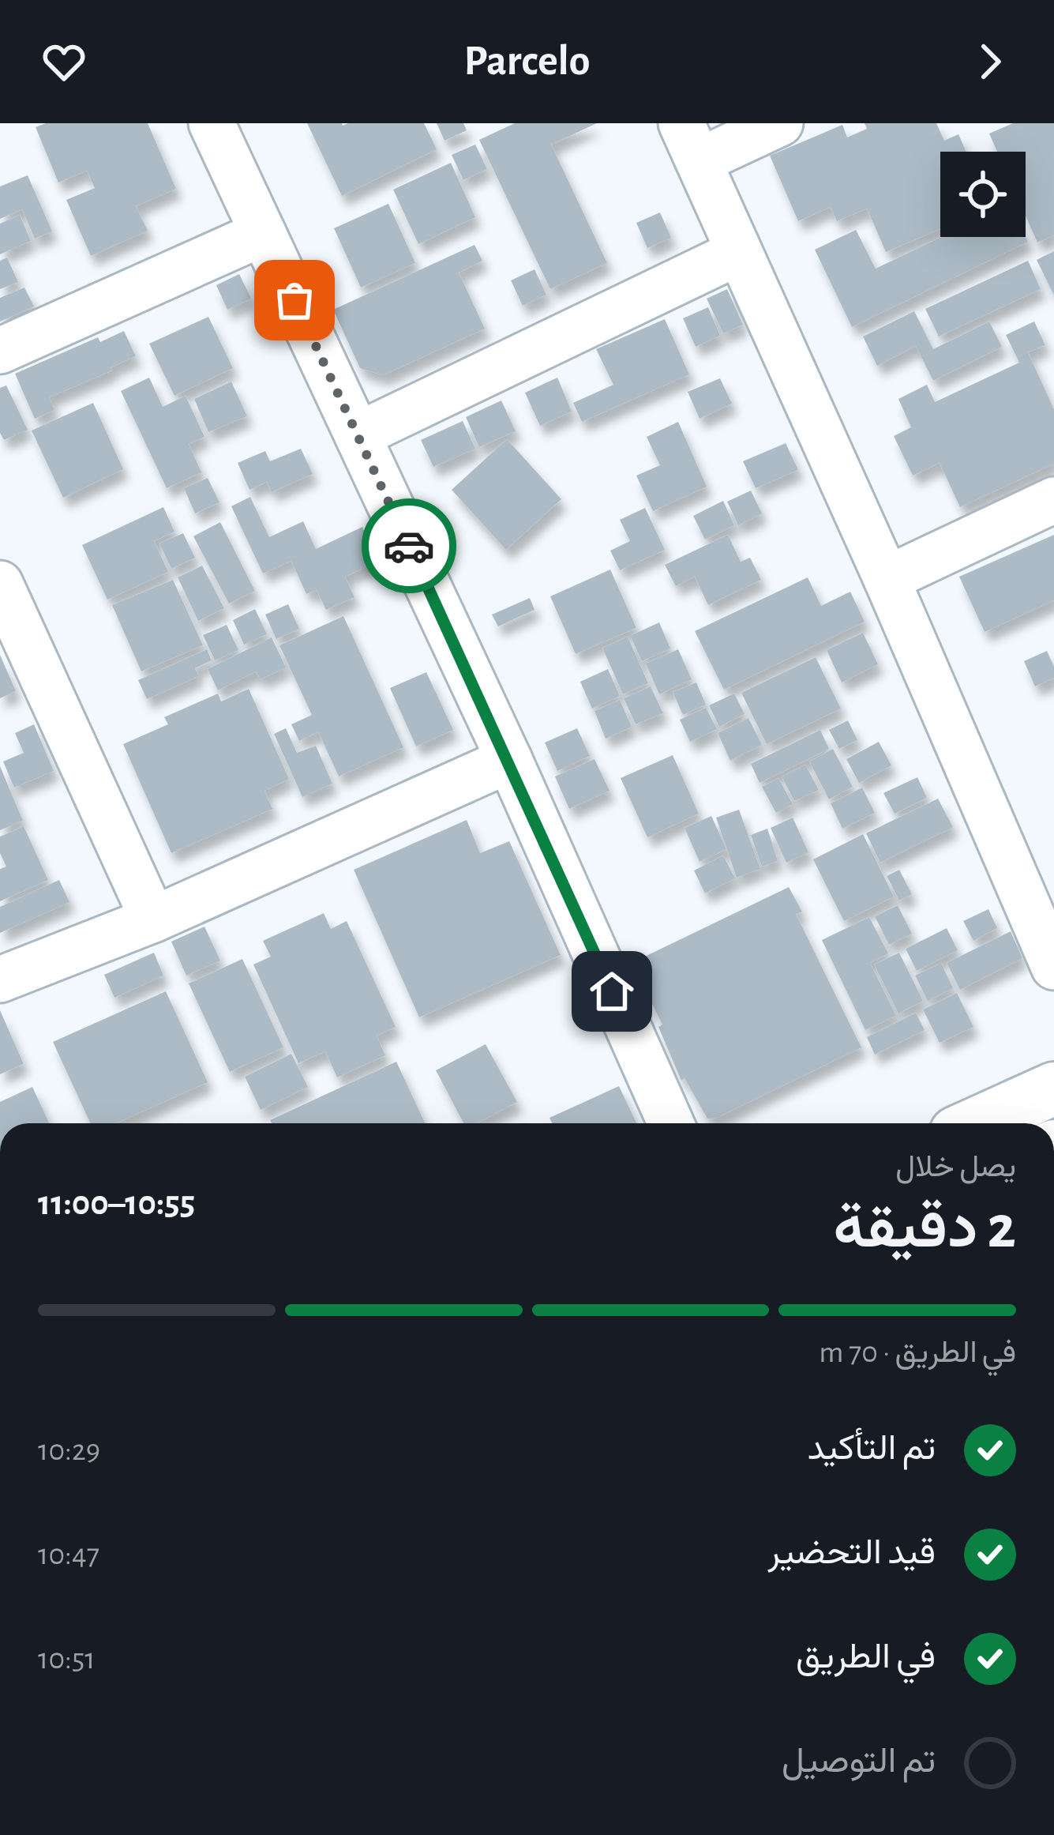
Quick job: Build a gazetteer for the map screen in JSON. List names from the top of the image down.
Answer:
{
  "page": {
    "header": "Parcelo",
    "heading": ["2 دقيقة", "يصل خلال", "10:55–11:00"],
    "bar": "في الطريق · 70 m",
    "list": [
      ["تم التأكيد", "10:29"],
      ["قيد التحضير", "10:47"],
      ["في الطريق", "10:51"],
      "تم التوصيل"
    ]
  }
}
